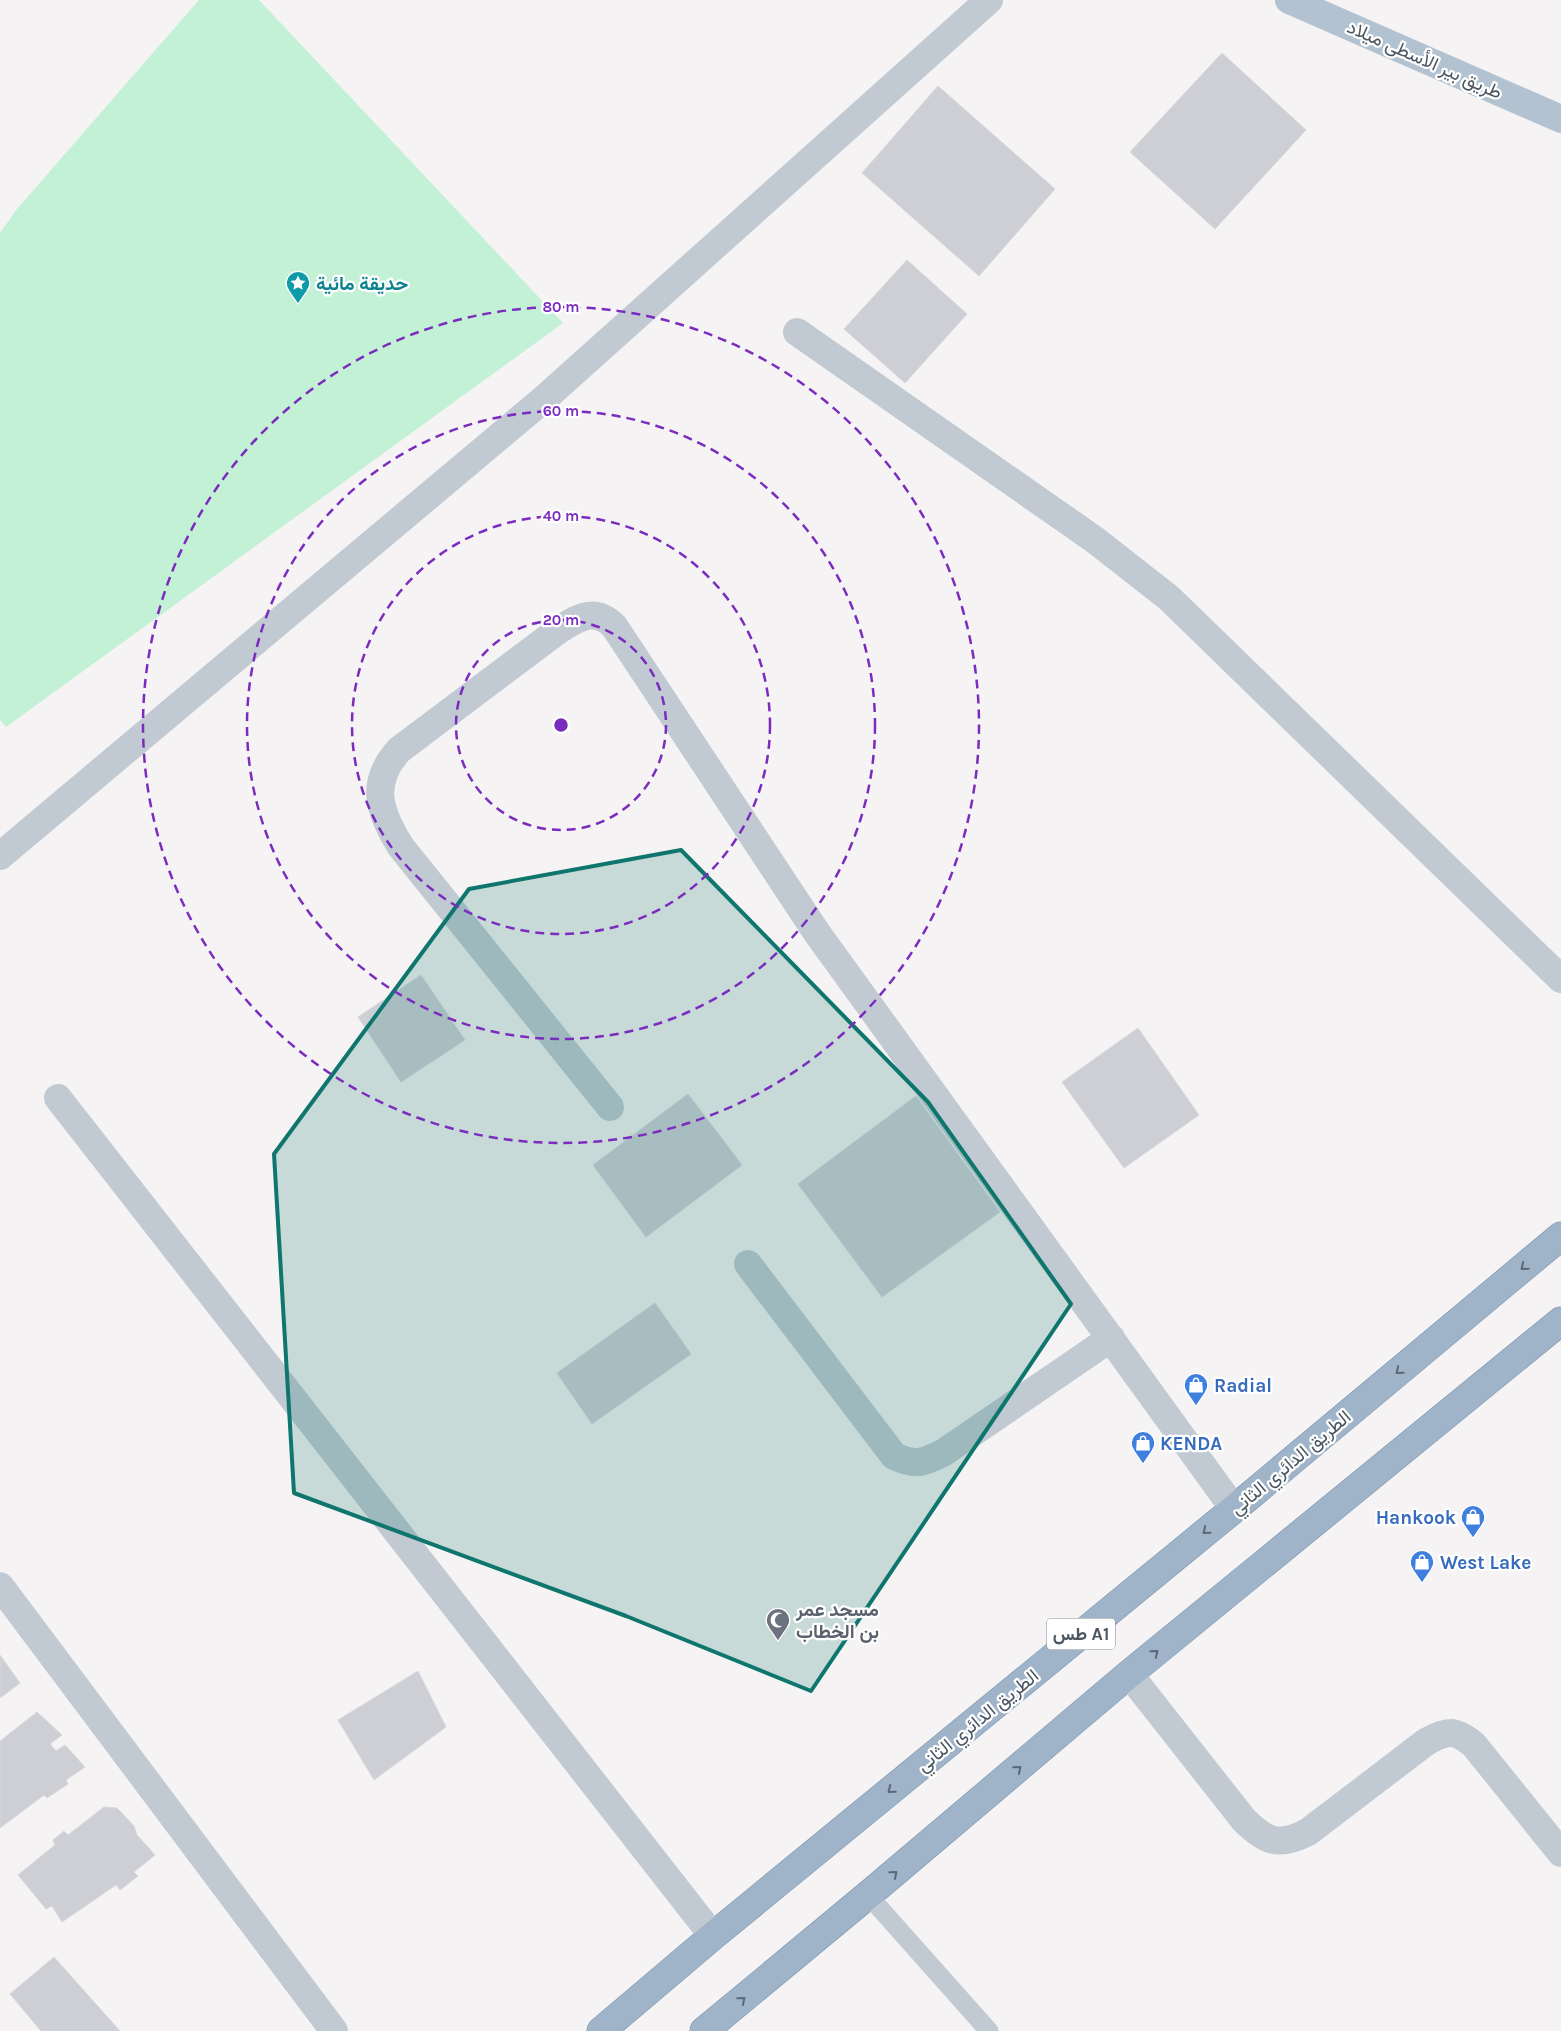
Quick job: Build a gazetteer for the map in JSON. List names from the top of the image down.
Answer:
{
  "streets": {
    "highway": ["الطريق الدائري الثاني", "طس A1"],
    "main road": ["طريق بير الأسطى ميلاد"]
  },
  "places": {
    "place": ["حديقة مائية"],
    "shop": [
      "Radial",
      "KENDA",
      "Hankook",
      "West Lake"
    ],
    "mosque": ["مسجد عمر بن الخطاب"]
  },
  "rings": [
    "80 m",
    "60 m",
    "40 m",
    "20 m"
  ]
}
